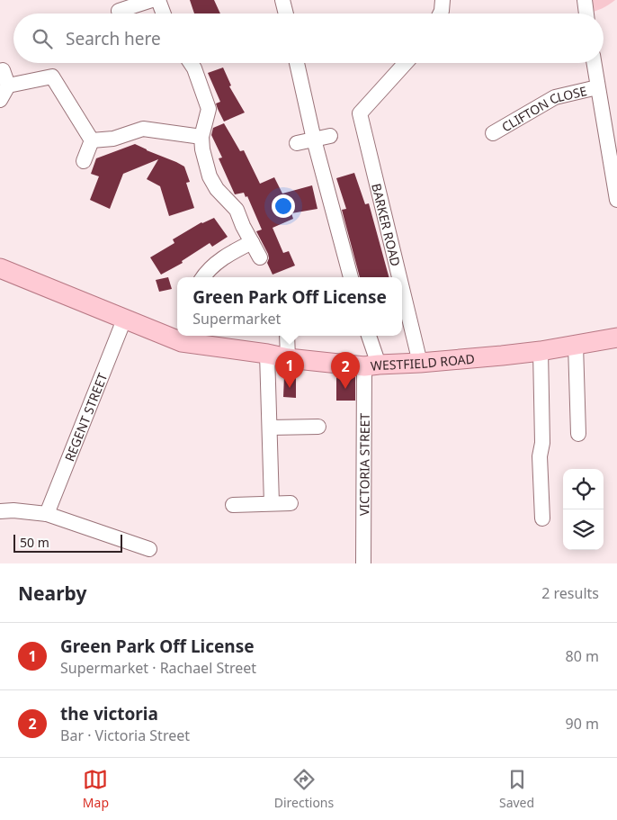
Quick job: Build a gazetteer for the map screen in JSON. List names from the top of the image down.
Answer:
{
  "streets": {
    "main road": ["WESTFIELD ROAD"],
    "street": [
      "CLIFTON CLOSE",
      "BARKER ROAD",
      "REGENT STREET",
      "VICTORIA STREET"
    ]
  },
  "crossings": [
    ["BARKER ROAD", "WESTFIELD ROAD"],
    ["WESTFIELD ROAD", "REGENT STREET"],
    ["WESTFIELD ROAD", "VICTORIA STREET"]
  ],
  "scale_bar": "50 m",
  "page": {
    "search": "Search here",
    "popup": ["Green Park Off License", "Supermarket"],
    "pins": ["1", "2"],
    "scale": "50 m",
    "heading": ["Nearby", "2 results"],
    "list": [
      {
        "mark": "1",
        "name": "Green Park Off License",
        "note": "Supermarket · Rachael Street",
        "value": "80 m"
      },
      {
        "mark": "2",
        "name": "the victoria",
        "note": "Bar · Victoria Street",
        "value": "90 m"
      }
    ],
    "nav": ["Map", "Directions", "Saved"]
  }
}
